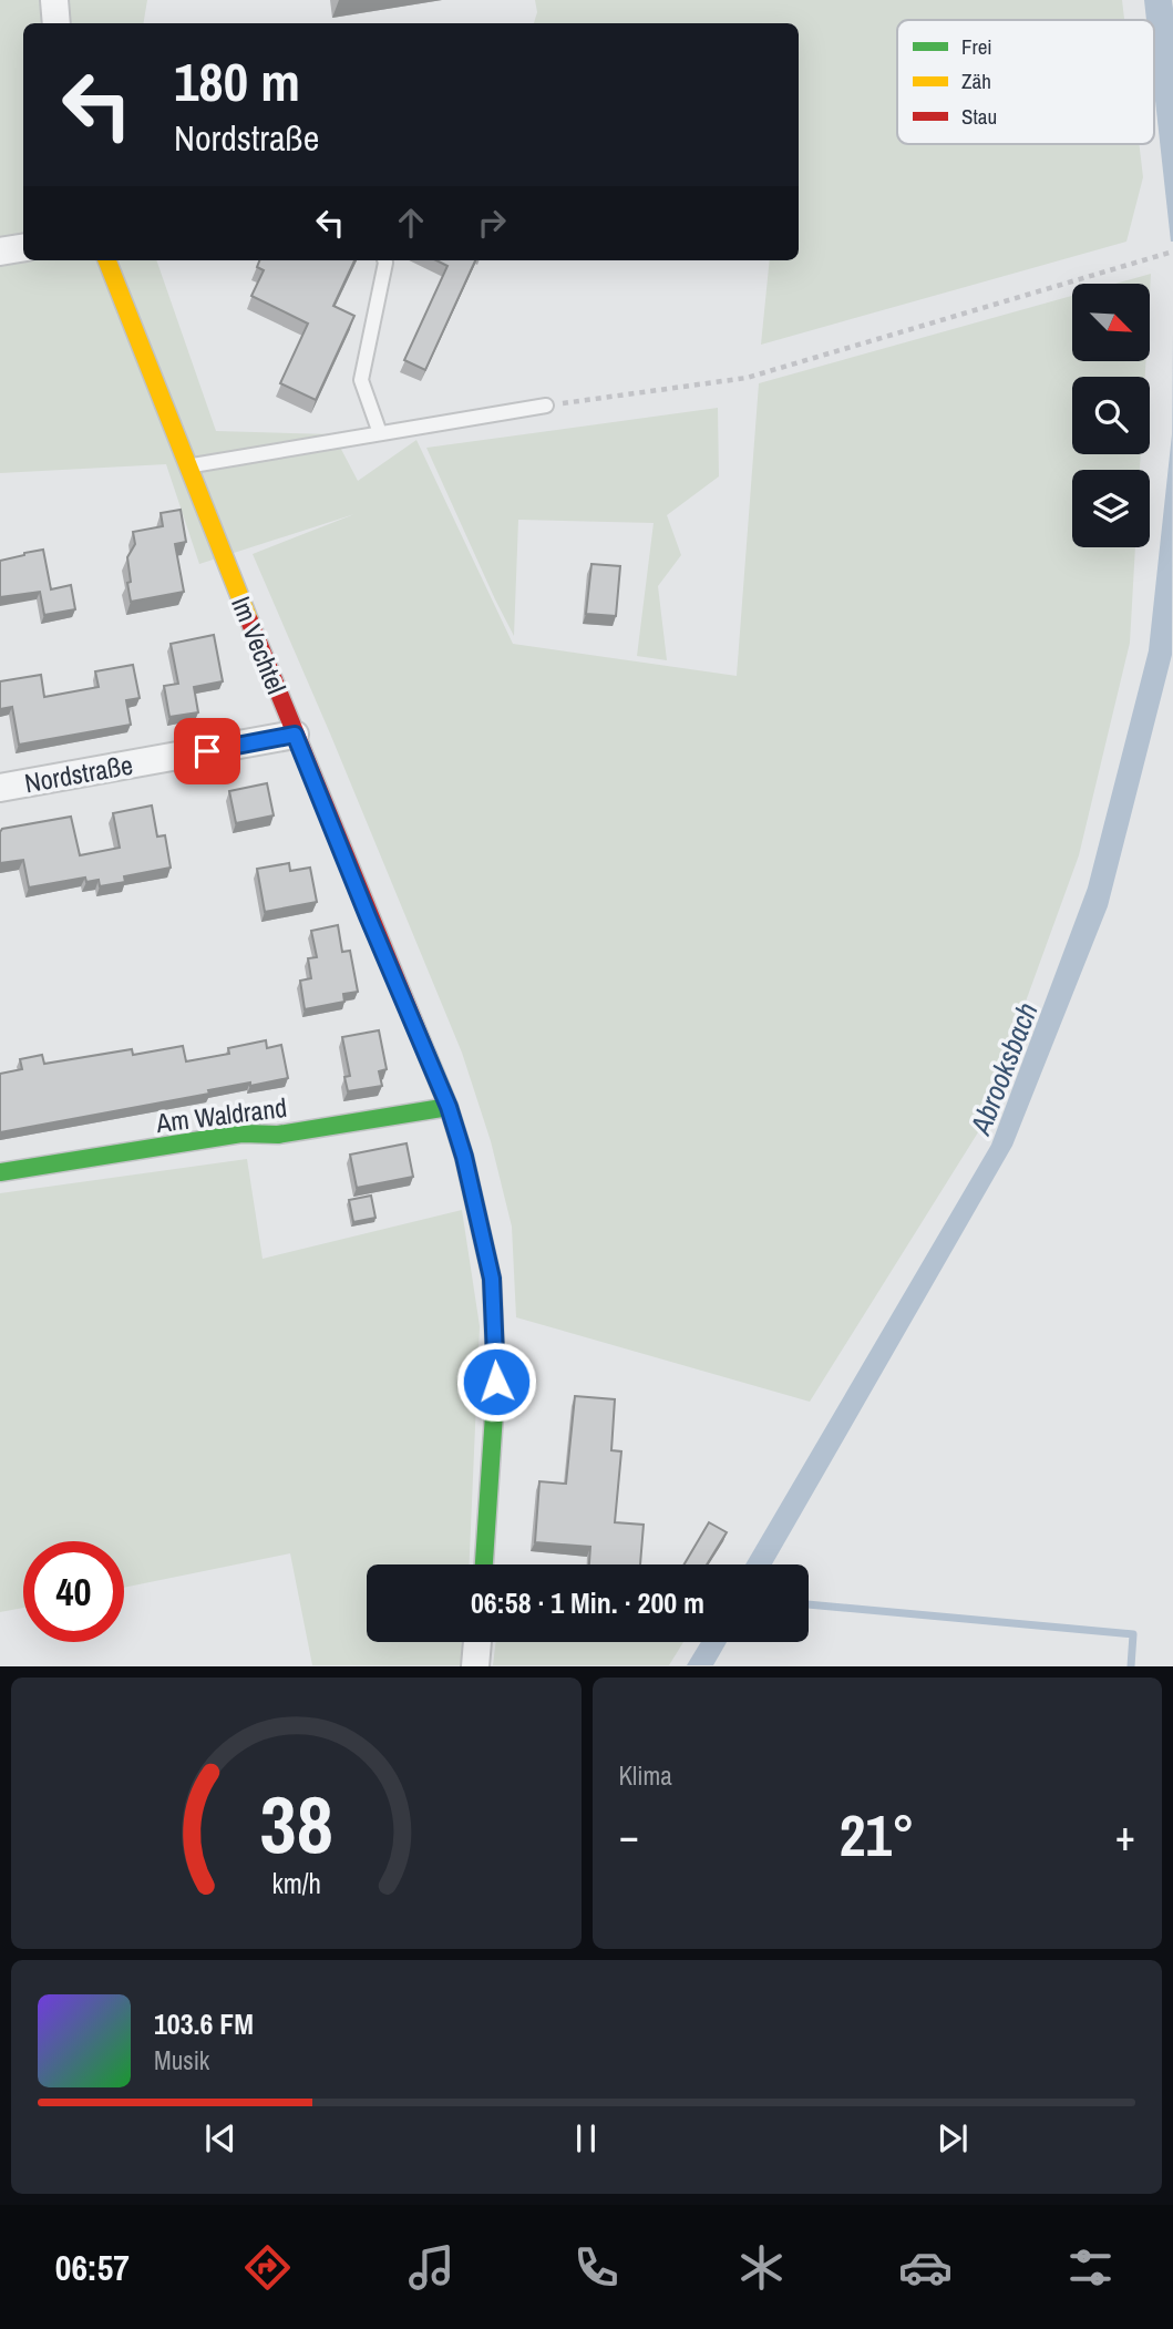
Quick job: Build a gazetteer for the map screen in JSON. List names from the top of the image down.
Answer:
{
  "streets": {
    "street": ["Im Vechtel", "Nordstraße", "Am Waldrand"]
  },
  "crossings": [
    ["Im Vechtel", "Nordstraße"],
    ["Im Vechtel", "Am Waldrand"]
  ],
  "water": ["Abrooksbach"],
  "legend": ["Frei", "Zäh", "Stau"],
  "north": "bottom right",
  "page": {
    "turn": ["180 m", "Nordstraße"],
    "limit": "40",
    "trip": "06:58 · 1 Min. · 200 m",
    "tile": "Klima",
    "heat": ["−", "21°", "+"],
    "song": ["103.6 FM", "Musik"],
    "tabs": "06:57",
    "gauge": ["38", "km/h"]
  }
}
